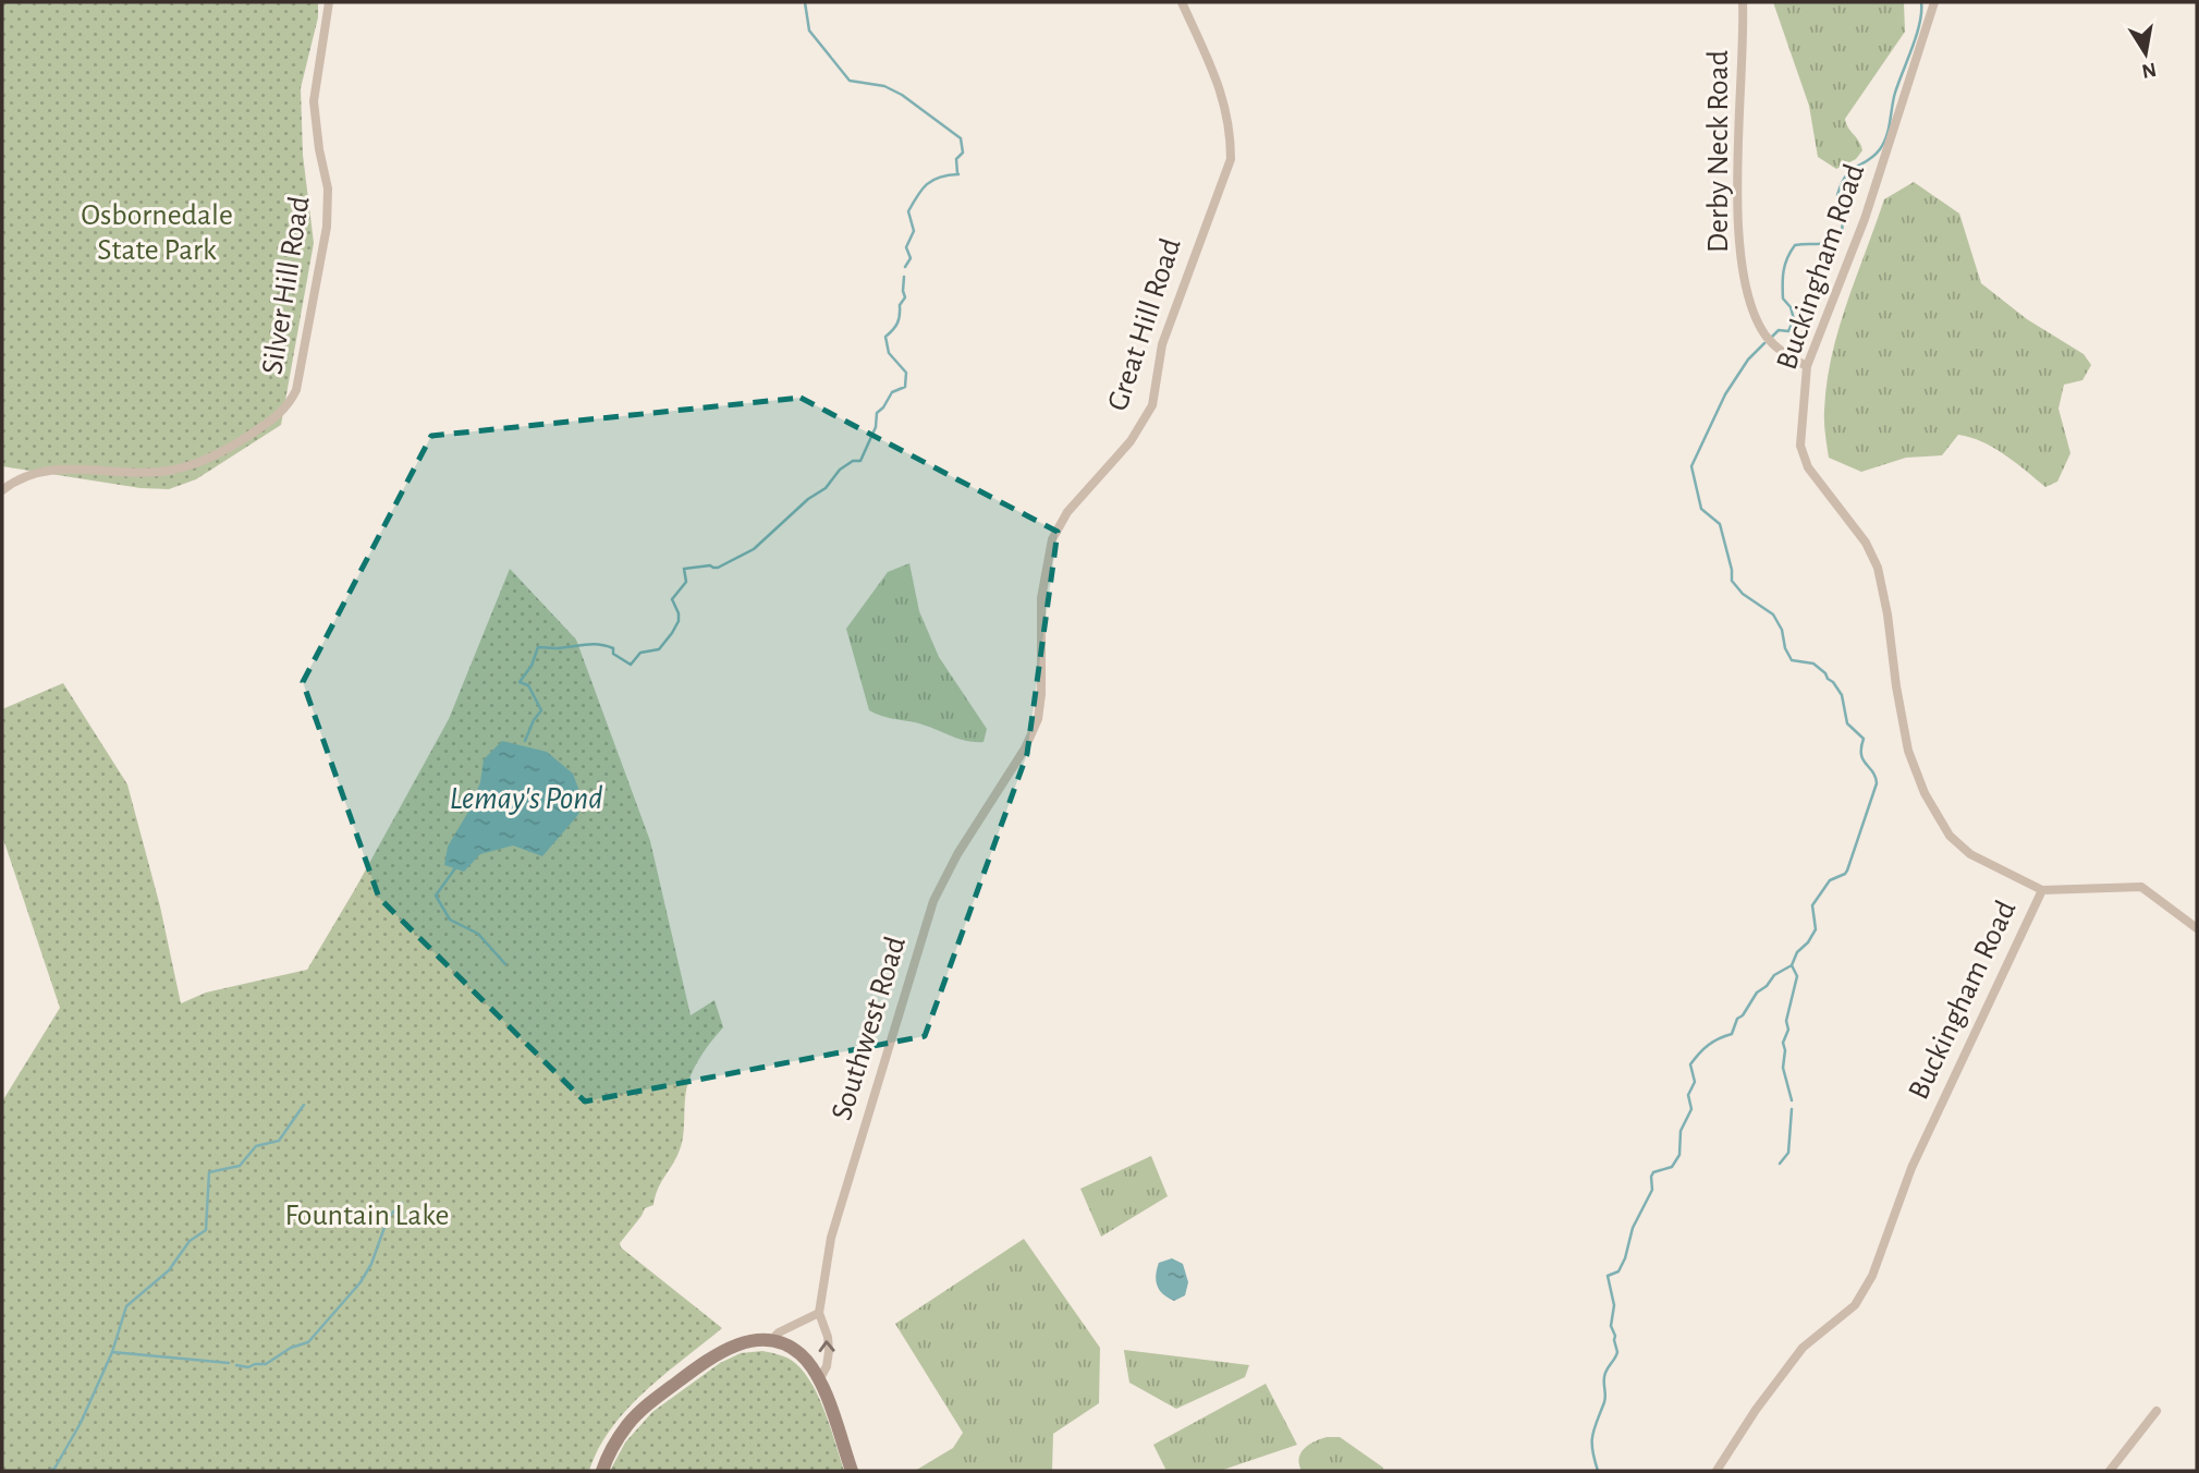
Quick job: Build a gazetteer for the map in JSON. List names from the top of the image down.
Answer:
{
  "streets": {
    "street": [
      "Derby Neck Road",
      "Buckingham Road",
      "Silver Hill Road",
      "Great Hill Road",
      "Southwest Road"
    ]
  },
  "crossings": [
    ["Derby Neck Road", "Buckingham Road"],
    ["Great Hill Road", "Southwest Road"]
  ],
  "water": ["Lemay's Pond"],
  "parks": ["Osbornedale State Park", "Fountain Lake"],
  "north": "bottom"
}
